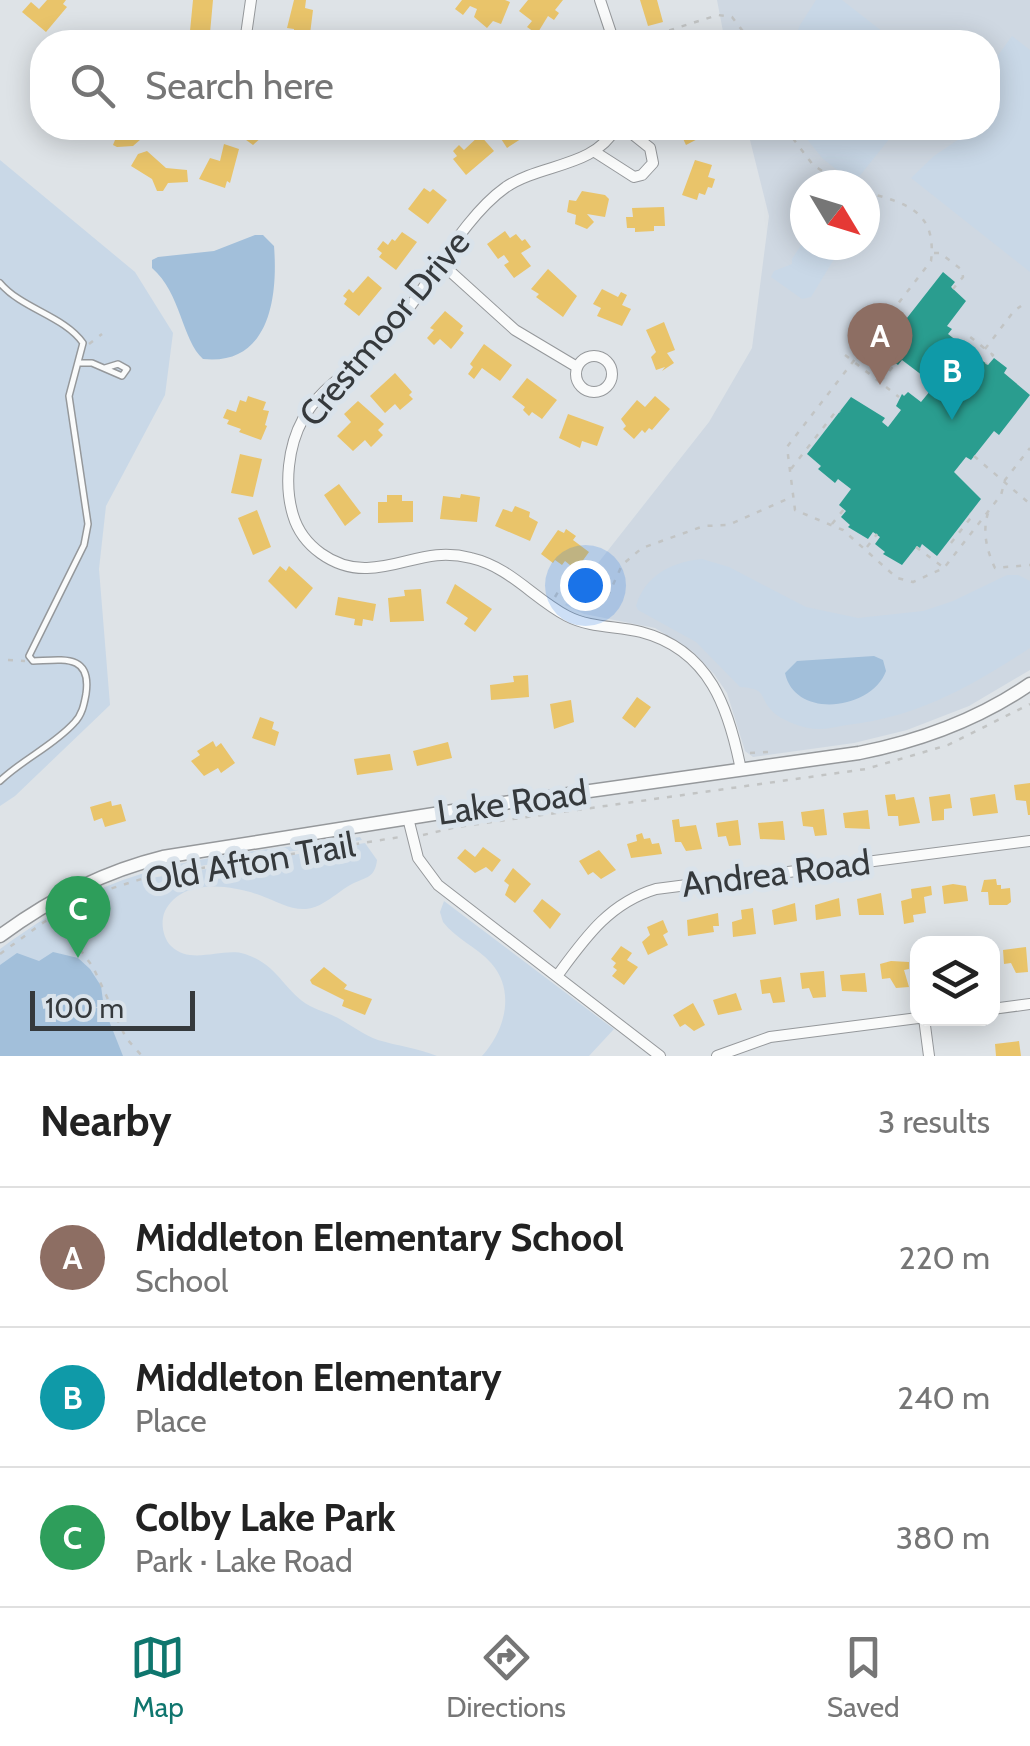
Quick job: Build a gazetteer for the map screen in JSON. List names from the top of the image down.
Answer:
{
  "streets": {
    "street": ["Crestmoor Drive", "Lake Road", "Andrea Road"],
    "path": ["Old Afton Trail"]
  },
  "crossings": [
    ["Crestmoor Drive", "Lake Road"]
  ],
  "scale_bar": "100 m",
  "north": "bottom right",
  "page": {
    "search": "Search here",
    "pins": ["A", "B", "C"],
    "scale": "100 m",
    "heading": ["Nearby", "3 results"],
    "list": [
      {
        "mark": "A",
        "name": "Middleton Elementary School",
        "note": "School",
        "value": "220 m"
      },
      {
        "mark": "B",
        "name": "Middleton Elementary",
        "note": "Place",
        "value": "240 m"
      },
      {
        "mark": "C",
        "name": "Colby Lake Park",
        "note": "Park · Lake Road",
        "value": "380 m"
      }
    ],
    "nav": ["Map", "Directions", "Saved"]
  }
}
